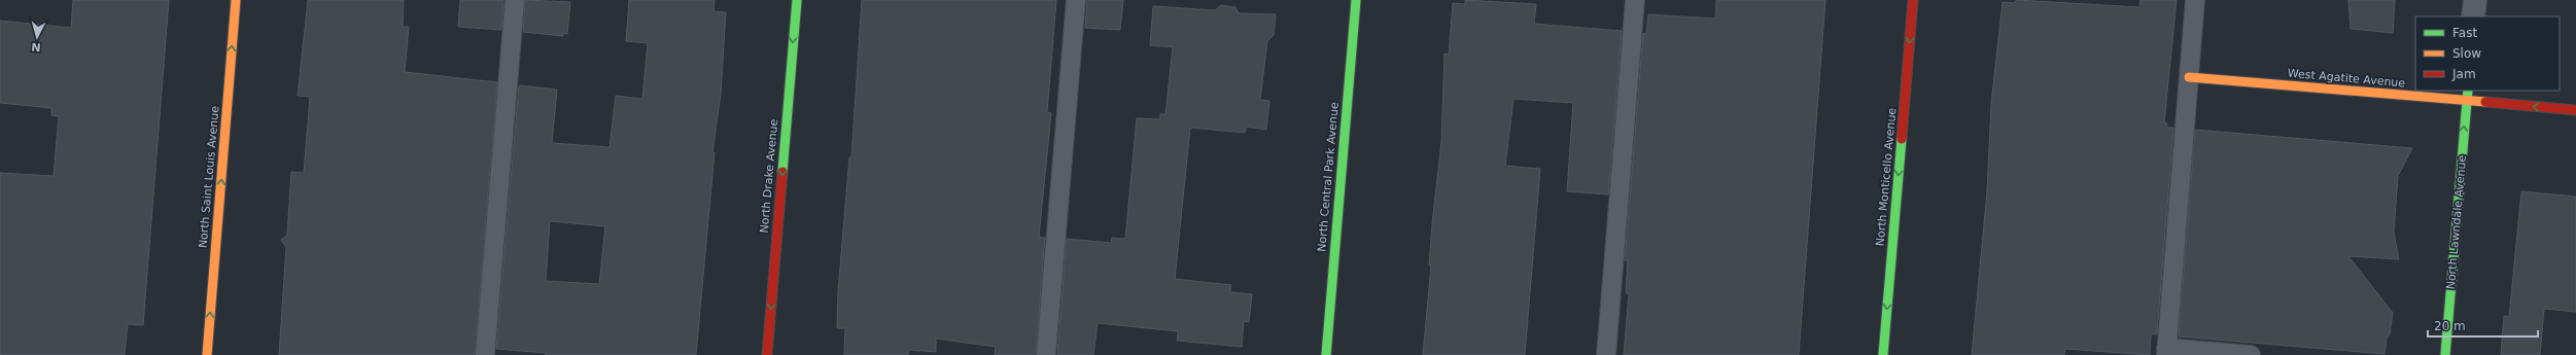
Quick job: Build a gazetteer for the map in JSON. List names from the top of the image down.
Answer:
{
  "streets": {
    "street": [
      "West Agatite Avenue",
      "North Drake Avenue",
      "North Saint Louis Avenue",
      "North Central Park Avenue",
      "North Monticello Avenue",
      "North Lawndale Avenue"
    ]
  },
  "crossings": [
    ["West Agatite Avenue", "North Lawndale Avenue"]
  ],
  "one_way": [
    "North Drake Avenue",
    "North Saint Louis Avenue",
    "North Monticello Avenue",
    "North Lawndale Avenue"
  ],
  "legend": ["Fast", "Slow", "Jam"],
  "scale_bar": "20 m",
  "north": "bottom"
}
